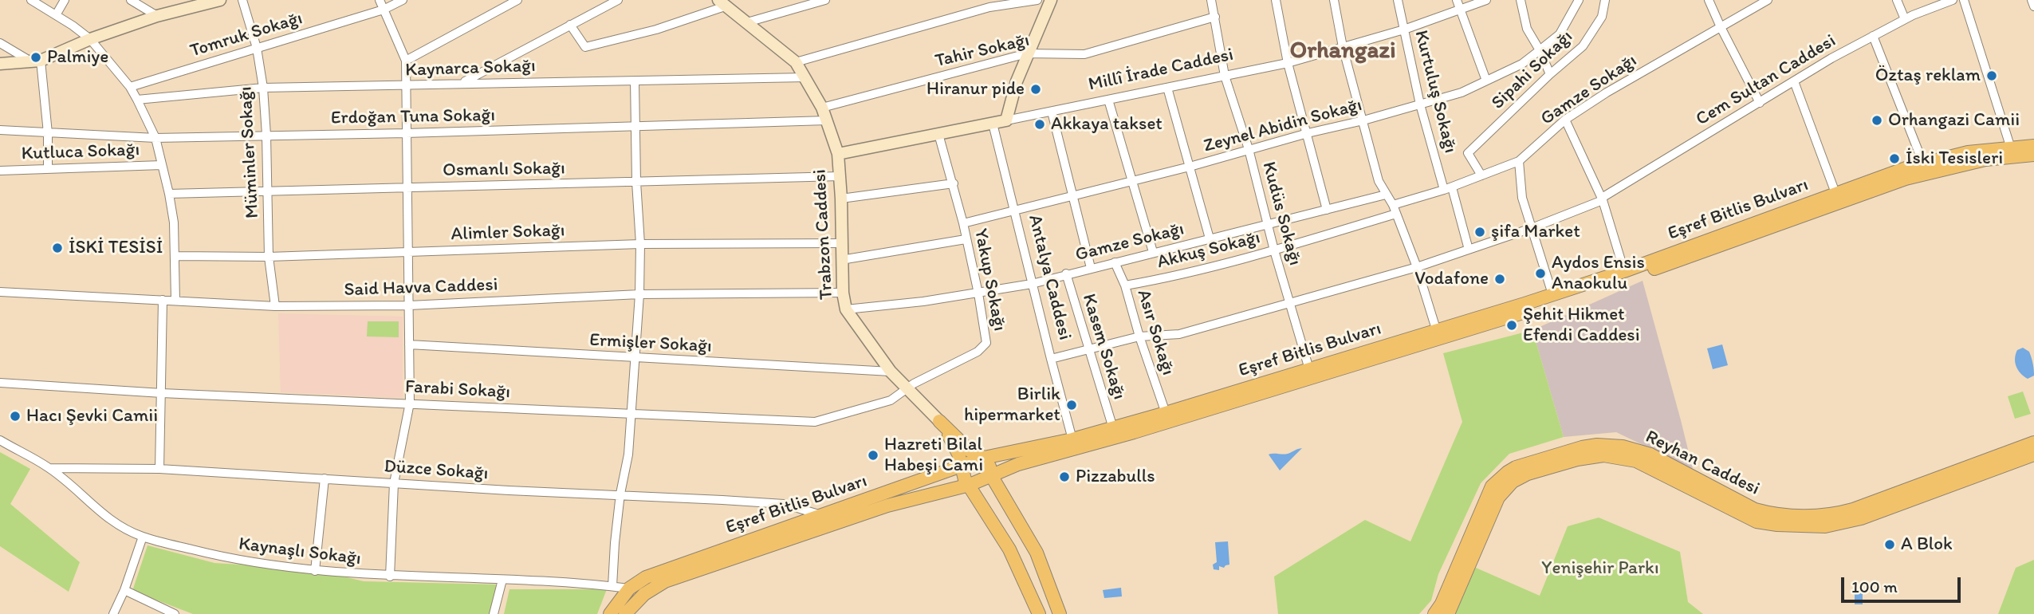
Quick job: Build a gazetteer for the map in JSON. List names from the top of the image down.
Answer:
{
  "streets": {
    "main road": ["Eşref Bitlis Bulvarı", "Trabzon Caddesi", "Reyhan Caddesi"],
    "street": [
      "Tomruk Sokağı",
      "Tahir Sokağı",
      "Kaynarca Sokağı",
      "Millî İrade Caddesi",
      "Sipahi Sokağı",
      "Cem Sultan Caddesi",
      "Gamze Sokağı",
      "Kurtuluş Sokağı",
      "Erdoğan Tuna Sokağı",
      "Zeynel Abidin Sokağı",
      "Kutluca Sokağı",
      "Müminler Sokağı",
      "Osmanlı Sokağı",
      "Kudüs Sokağı",
      "Alimler Sokağı",
      "Akkuş Sokağı",
      "Antalya Caddesi",
      "Yakup Sokağı",
      "Said Havva Caddesi",
      "Asır Sokağı",
      "Ermişler Sokağı",
      "Kasem Sokağı",
      "Farabi Sokağı",
      "Düzce Sokağı",
      "Kaynaşlı Sokağı"
    ]
  },
  "crossings": [
    ["Tomruk Sokağı", "Müminler Sokağı"],
    ["Tahir Sokağı", "Kudüs Sokağı"],
    ["Tahir Sokağı", "Trabzon Caddesi"],
    ["Kaynarca Sokağı", "Müminler Sokağı"],
    ["Kaynarca Sokağı", "Trabzon Caddesi"],
    ["Millî İrade Caddesi", "Kurtuluş Sokağı"],
    ["Millî İrade Caddesi", "Kudüs Sokağı"],
    ["Millî İrade Caddesi", "Trabzon Caddesi"],
    ["Millî İrade Caddesi", "Antalya Caddesi"],
    ["Millî İrade Caddesi", "Yakup Sokağı"],
    ["Sipahi Sokağı", "Gamze Sokağı"],
    ["Cem Sultan Caddesi", "Kurtuluş Sokağı"],
    ["Cem Sultan Caddesi", "Kudüs Sokağı"],
    ["Cem Sultan Caddesi", "Antalya Caddesi"],
    ["Cem Sultan Caddesi", "Asır Sokağı"],
    ["Cem Sultan Caddesi", "Kasem Sokağı"],
    ["Gamze Sokağı", "Kurtuluş Sokağı"],
    ["Gamze Sokağı", "Kudüs Sokağı"],
    ["Gamze Sokağı", "Trabzon Caddesi"],
    ["Gamze Sokağı", "Akkuş Sokağı"],
    ["Gamze Sokağı", "Antalya Caddesi"],
    ["Gamze Sokağı", "Yakup Sokağı"],
    ["Gamze Sokağı", "Asır Sokağı"],
    ["Gamze Sokağı", "Kasem Sokağı"],
    ["Kurtuluş Sokağı", "Zeynel Abidin Sokağı"],
    ["Erdoğan Tuna Sokağı", "Müminler Sokağı"],
    ["Erdoğan Tuna Sokağı", "Trabzon Caddesi"],
    ["Zeynel Abidin Sokağı", "Kudüs Sokağı"],
    ["Zeynel Abidin Sokağı", "Antalya Caddesi"],
    ["Zeynel Abidin Sokağı", "Yakup Sokağı"],
    ["Müminler Sokağı", "Osmanlı Sokağı"],
    ["Müminler Sokağı", "Alimler Sokağı"],
    ["Müminler Sokağı", "Said Havva Caddesi"],
    ["Osmanlı Sokağı", "Trabzon Caddesi"],
    ["Eşref Bitlis Bulvarı", "Kudüs Sokağı"],
    ["Eşref Bitlis Bulvarı", "Trabzon Caddesi"],
    ["Eşref Bitlis Bulvarı", "Antalya Caddesi"],
    ["Eşref Bitlis Bulvarı", "Asır Sokağı"],
    ["Eşref Bitlis Bulvarı", "Kasem Sokağı"],
    ["Eşref Bitlis Bulvarı", "Düzce Sokağı"],
    ["Eşref Bitlis Bulvarı", "Kaynaşlı Sokağı"],
    ["Kudüs Sokağı", "Akkuş Sokağı"],
    ["Alimler Sokağı", "Trabzon Caddesi"],
    ["Trabzon Caddesi", "Yakup Sokağı"],
    ["Trabzon Caddesi", "Said Havva Caddesi"],
    ["Trabzon Caddesi", "Ermişler Sokağı"],
    ["Trabzon Caddesi", "Farabi Sokağı"],
    ["Akkuş Sokağı", "Asır Sokağı"],
    ["Yakup Sokağı", "Farabi Sokağı"],
    ["Düzce Sokağı", "Kaynaşlı Sokağı"]
  ],
  "districts": ["Orhangazi"],
  "parks": ["Yenişehir Parkı"],
  "places": [
    "Palmiye",
    "Öztaş reklam",
    "Hiranur pide",
    "Orhangazi Camii",
    "Akkaya takset",
    "İski Tesisleri",
    "şifa Market",
    "İSKİ TESİSİ",
    "Aydos Ensis Anaokulu",
    "Vodafone",
    "Şehit Hikmet Efendi Caddesi",
    "Birlik hipermarket",
    "Hacı Şevki Camii",
    "Hazreti Bilal Habeşi Cami",
    "Pizzabulls",
    "A Blok"
  ],
  "scale_bar": "100 m"
}
